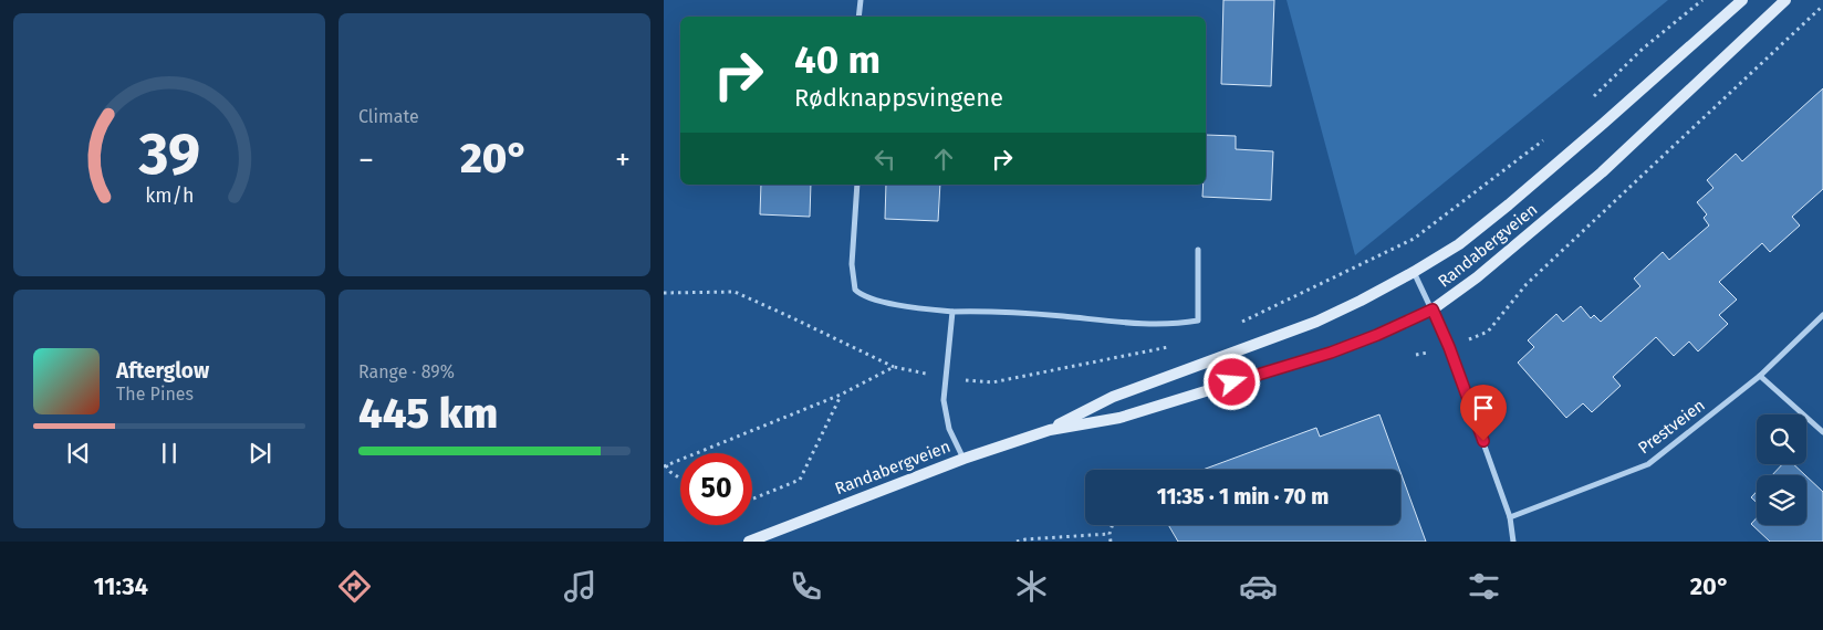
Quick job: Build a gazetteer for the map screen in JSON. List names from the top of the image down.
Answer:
{
  "streets": {
    "main road": ["Randabergveien"],
    "street": ["Prestveien"]
  },
  "page": {
    "tile": [
      "Climate",
      ["Range · 89%", "445 km"]
    ],
    "turn": ["40 m", "Rødknappsvingene"],
    "heat": ["−", "20°", "+"],
    "song": ["Afterglow", "The Pines"],
    "limit": "50",
    "trip": "11:35 · 1 min · 70 m",
    "tabs": ["11:34", "20°"],
    "gauge": ["39", "km/h"]
  }
}
